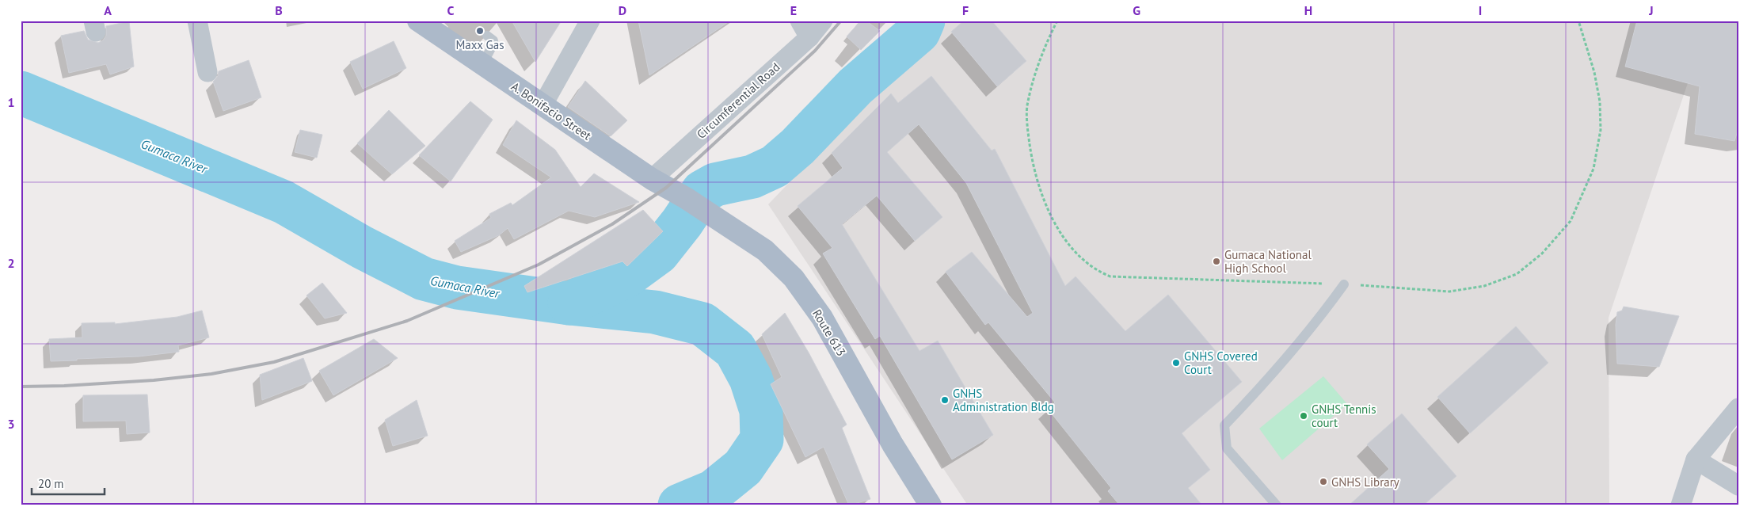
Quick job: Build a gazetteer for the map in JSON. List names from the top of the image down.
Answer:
{
  "streets": {
    "main road": ["A. Bonifacio Street", "Route 613"],
    "street": ["Circumferential Road"]
  },
  "crossings": [
    ["Circumferential Road", "A. Bonifacio Street"],
    ["A. Bonifacio Street", "Route 613"]
  ],
  "water": ["Gumaca River"],
  "places": [
    "Maxx Gas",
    "Gumaca National High School",
    "GNHS Covered Court",
    "GNHS Administration Bldg",
    "GNHS Tennis court",
    "GNHS Library"
  ],
  "scale_bar": "20 m",
  "grid": {
    "columns": [
      "A",
      "B",
      "C",
      "D",
      "E",
      "F",
      "G",
      "H",
      "I",
      "J"
    ],
    "rows": ["1", "2", "3"]
  }
}
